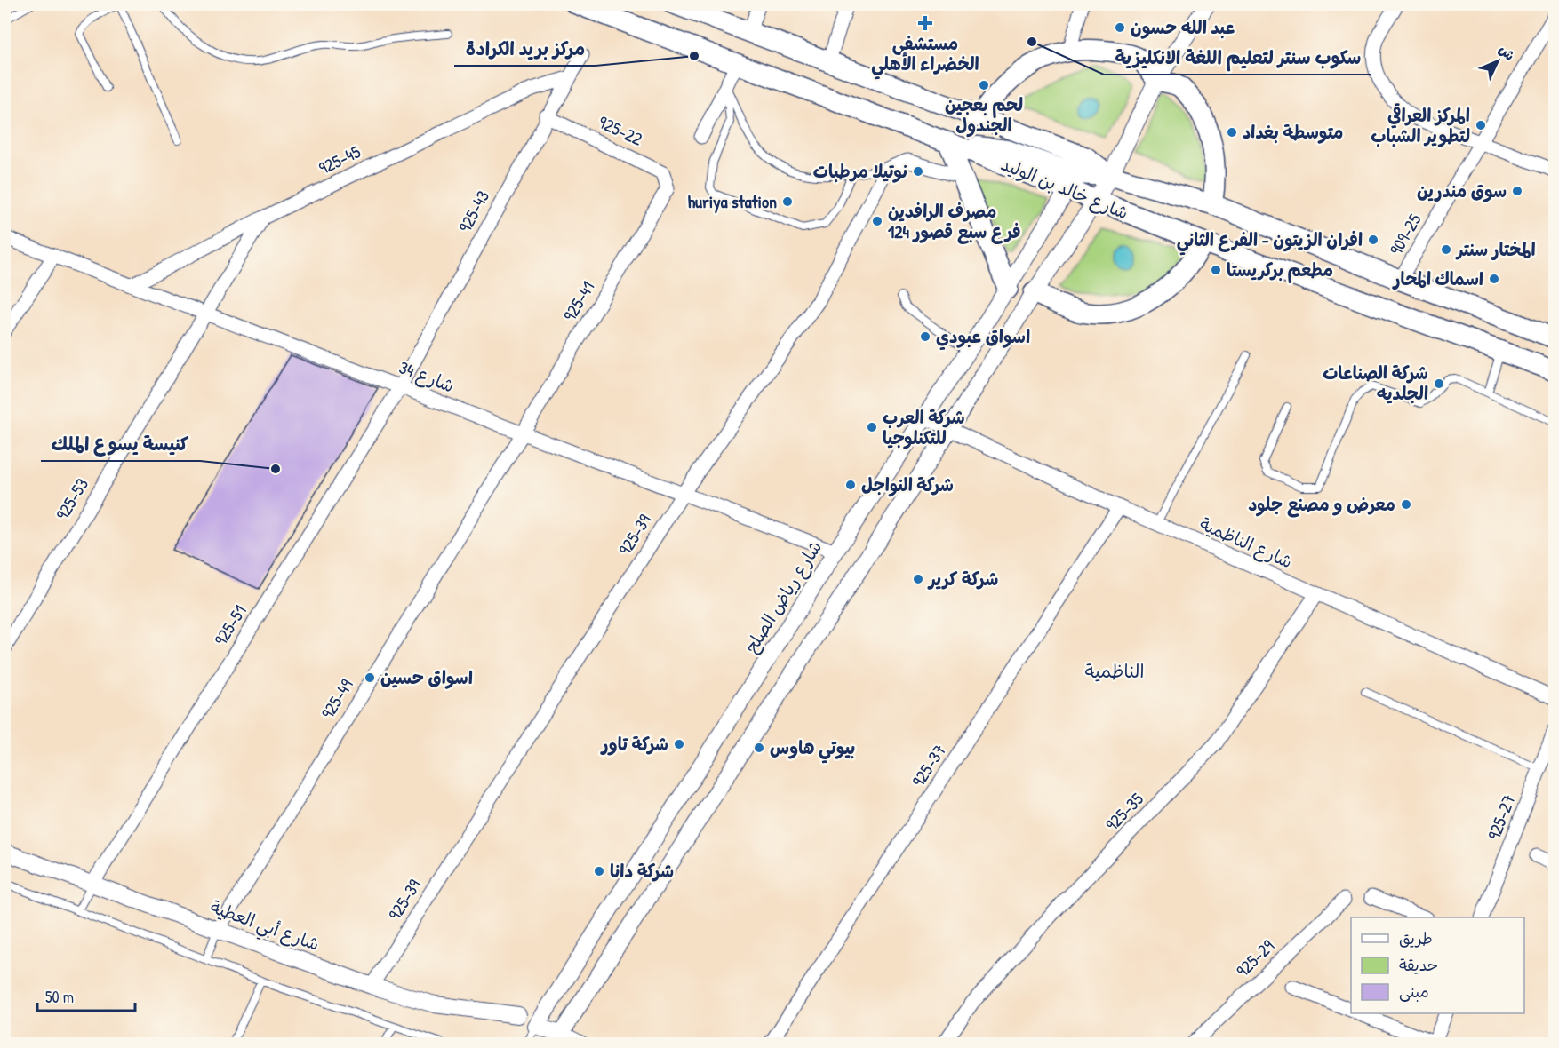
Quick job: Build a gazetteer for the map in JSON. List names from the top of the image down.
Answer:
{
  "streets": {
    "main road": ["شارع خالد بن الوليد"],
    "street": [
      "925-22",
      "925-45",
      "925-43",
      "909-25",
      "925-41",
      "شارع 34",
      "925-53",
      "925-39",
      "شارع الناظمية",
      "شارع رياض الصلح",
      "925-51",
      "925-49",
      "925-37",
      "925-35",
      "925-27",
      "شارع أبي العطية",
      "925-29"
    ]
  },
  "crossings": [
    ["925-22", "925-43"],
    ["925-22", "925-41"],
    ["925-45", "925-43"],
    ["925-45", "شارع 34"],
    ["925-45", "925-53"],
    ["شارع خالد بن الوليد", "شارع رياض الصلح"],
    ["925-43", "شارع 34"],
    ["925-43", "925-51"],
    ["925-41", "شارع 34"],
    ["925-41", "925-49"],
    ["شارع 34", "925-53"],
    ["شارع 34", "925-39"],
    ["شارع 34", "شارع رياض الصلح"],
    ["شارع 34", "925-51"],
    ["شارع 34", "925-49"],
    ["925-39", "شارع أبي العطية"],
    ["شارع الناظمية", "شارع رياض الصلح"],
    ["شارع الناظمية", "925-37"],
    ["شارع الناظمية", "925-35"],
    ["925-51", "شارع أبي العطية"],
    ["925-49", "شارع أبي العطية"]
  ],
  "districts": ["الناظمية"],
  "places": {
    "health": ["مستشفى الخضراء الأهلي"],
    "other": [
      "عبد الله حسون",
      "سكوب سنتر لتعليم اللغة الانكليزية",
      "مركز بريد الكرادة",
      "لحم بعجين الجندول",
      "المركز العراقي لتطوير الشباب",
      "متوسطة بغداد",
      "نوتيلا مرطبات",
      "سوق مندرين",
      "huriya station",
      "مصرف الرافدين فرع سبع قصور 124",
      "افران الزيتون - الفرع الثاني",
      "المختار سنتر",
      "مطعم بركريستا",
      "اسماك المحار",
      "اسواق عبودي",
      "شركة الصناعات الجلديه",
      "شركة العرب للتكنلوجيا",
      "كنيسة يسوع الملك",
      "شركة النواجل",
      "معرض و مصنع جلود",
      "شركة كرير",
      "اسواق حسين",
      "شركة تاور",
      "بيوتي هاوس",
      "شركة دانا"
    ]
  },
  "legend": ["طريق", "حديقة", "مبنى"],
  "scale_bar": "50 m",
  "north": "top right"
}
